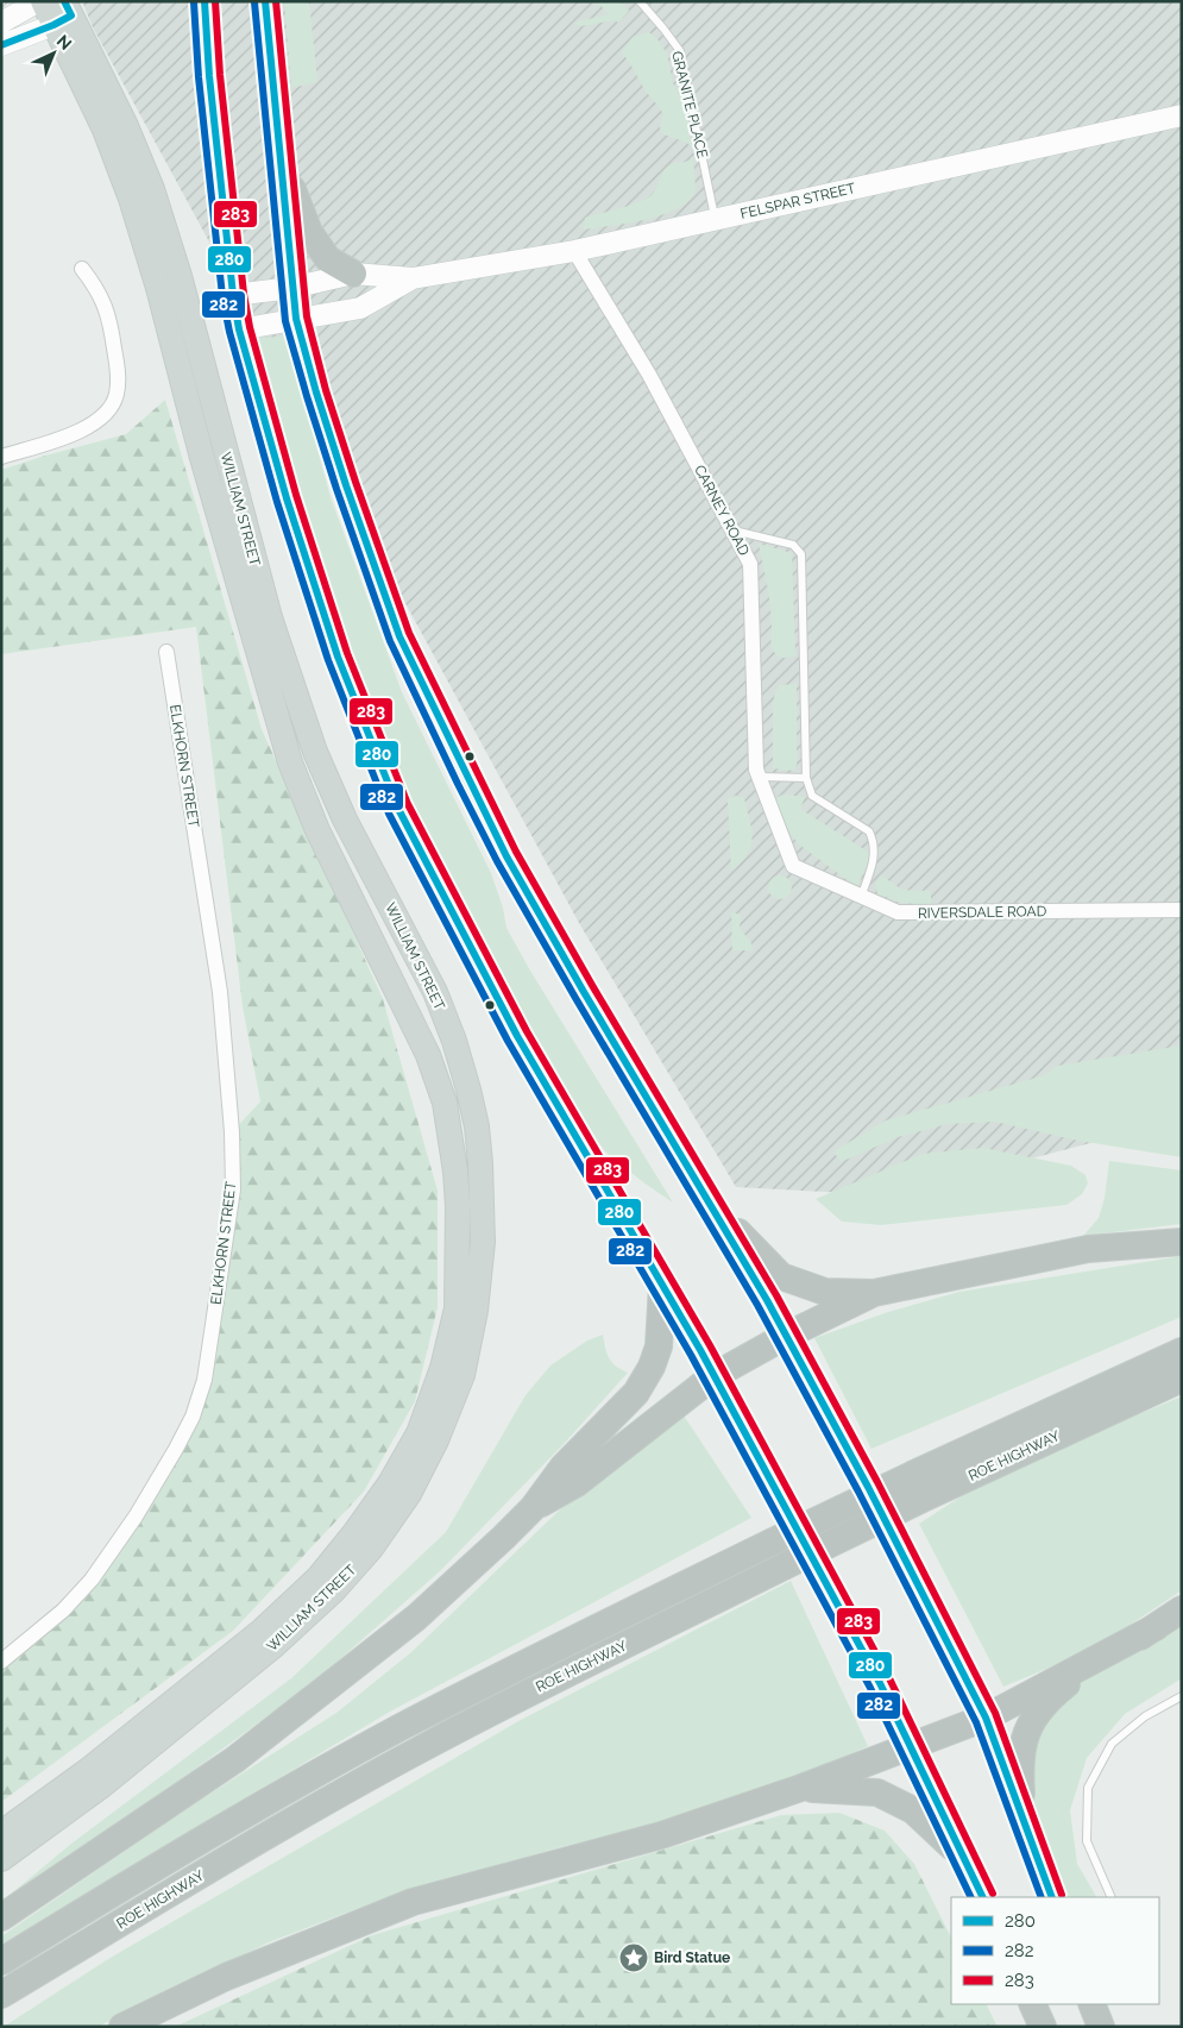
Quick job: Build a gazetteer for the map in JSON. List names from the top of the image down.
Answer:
{
  "streets": {
    "highway": ["ROE HIGHWAY"],
    "main road": ["WILLIAM STREET"],
    "street": [
      "FELSPAR STREET",
      "CARNEY ROAD",
      "ELKHORN STREET",
      "RIVERSDALE ROAD"
    ],
    "lane": ["GRANITE PLACE"]
  },
  "crossings": [
    ["GRANITE PLACE", "FELSPAR STREET"],
    ["FELSPAR STREET", "CARNEY ROAD"],
    ["CARNEY ROAD", "RIVERSDALE ROAD"]
  ],
  "places": {
    "place": ["Bird Statue"]
  },
  "lines": ["transit line 280", "transit line 283", "transit line 282"],
  "legend": ["280", "282", "283"],
  "north": "top right"
}
